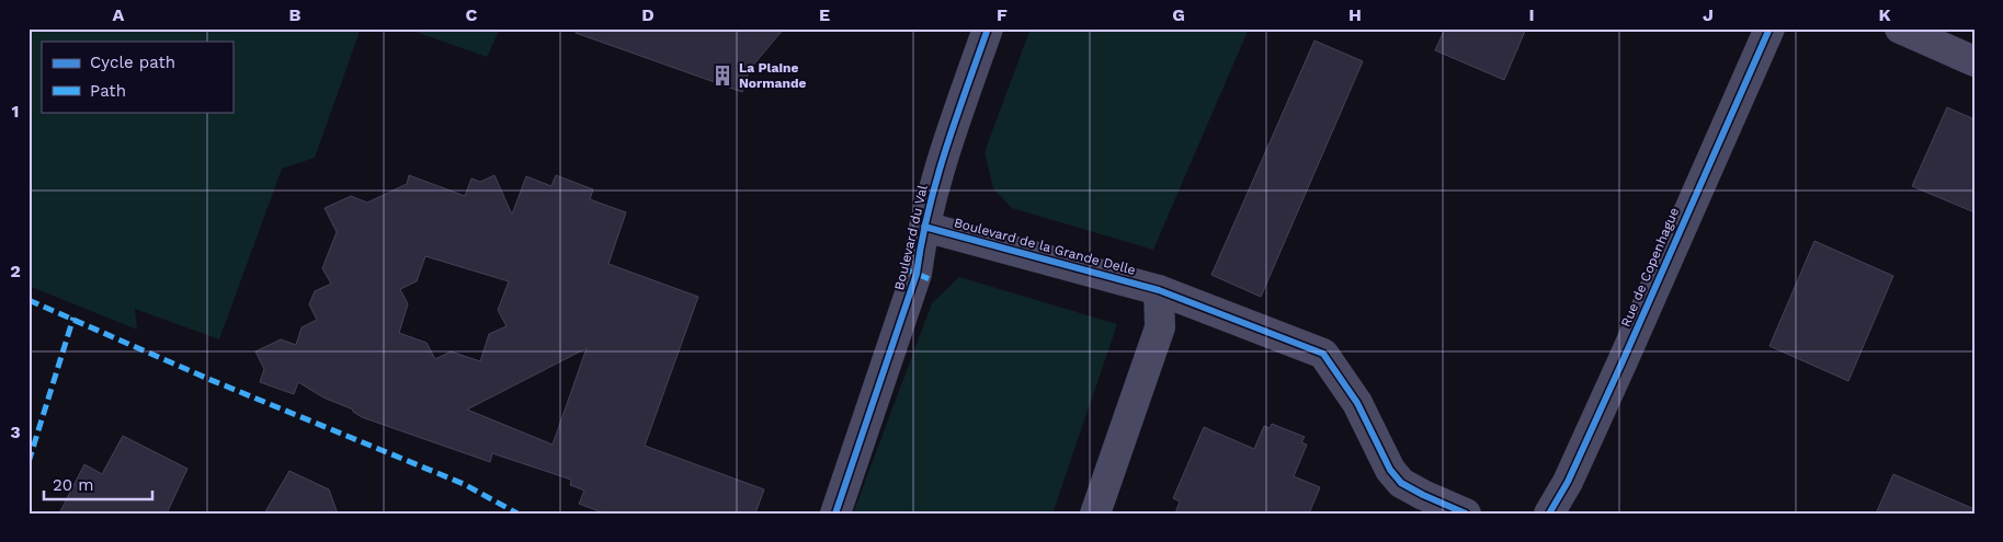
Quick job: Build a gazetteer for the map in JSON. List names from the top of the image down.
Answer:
{
  "streets": {
    "street": ["Boulevard du Val", "Boulevard de la Grande Delle", "Rue de Copenhague"]
  },
  "crossings": [
    ["Boulevard du Val", "Boulevard de la Grande Delle"]
  ],
  "places": {
    "building": ["La Plaine Normande"]
  },
  "legend": ["Cycle path", "Path"],
  "scale_bar": "20 m",
  "grid": {
    "columns": [
      "A",
      "B",
      "C",
      "D",
      "E",
      "F",
      "G",
      "H",
      "I",
      "J",
      "K"
    ],
    "rows": ["1", "2", "3"]
  }
}
